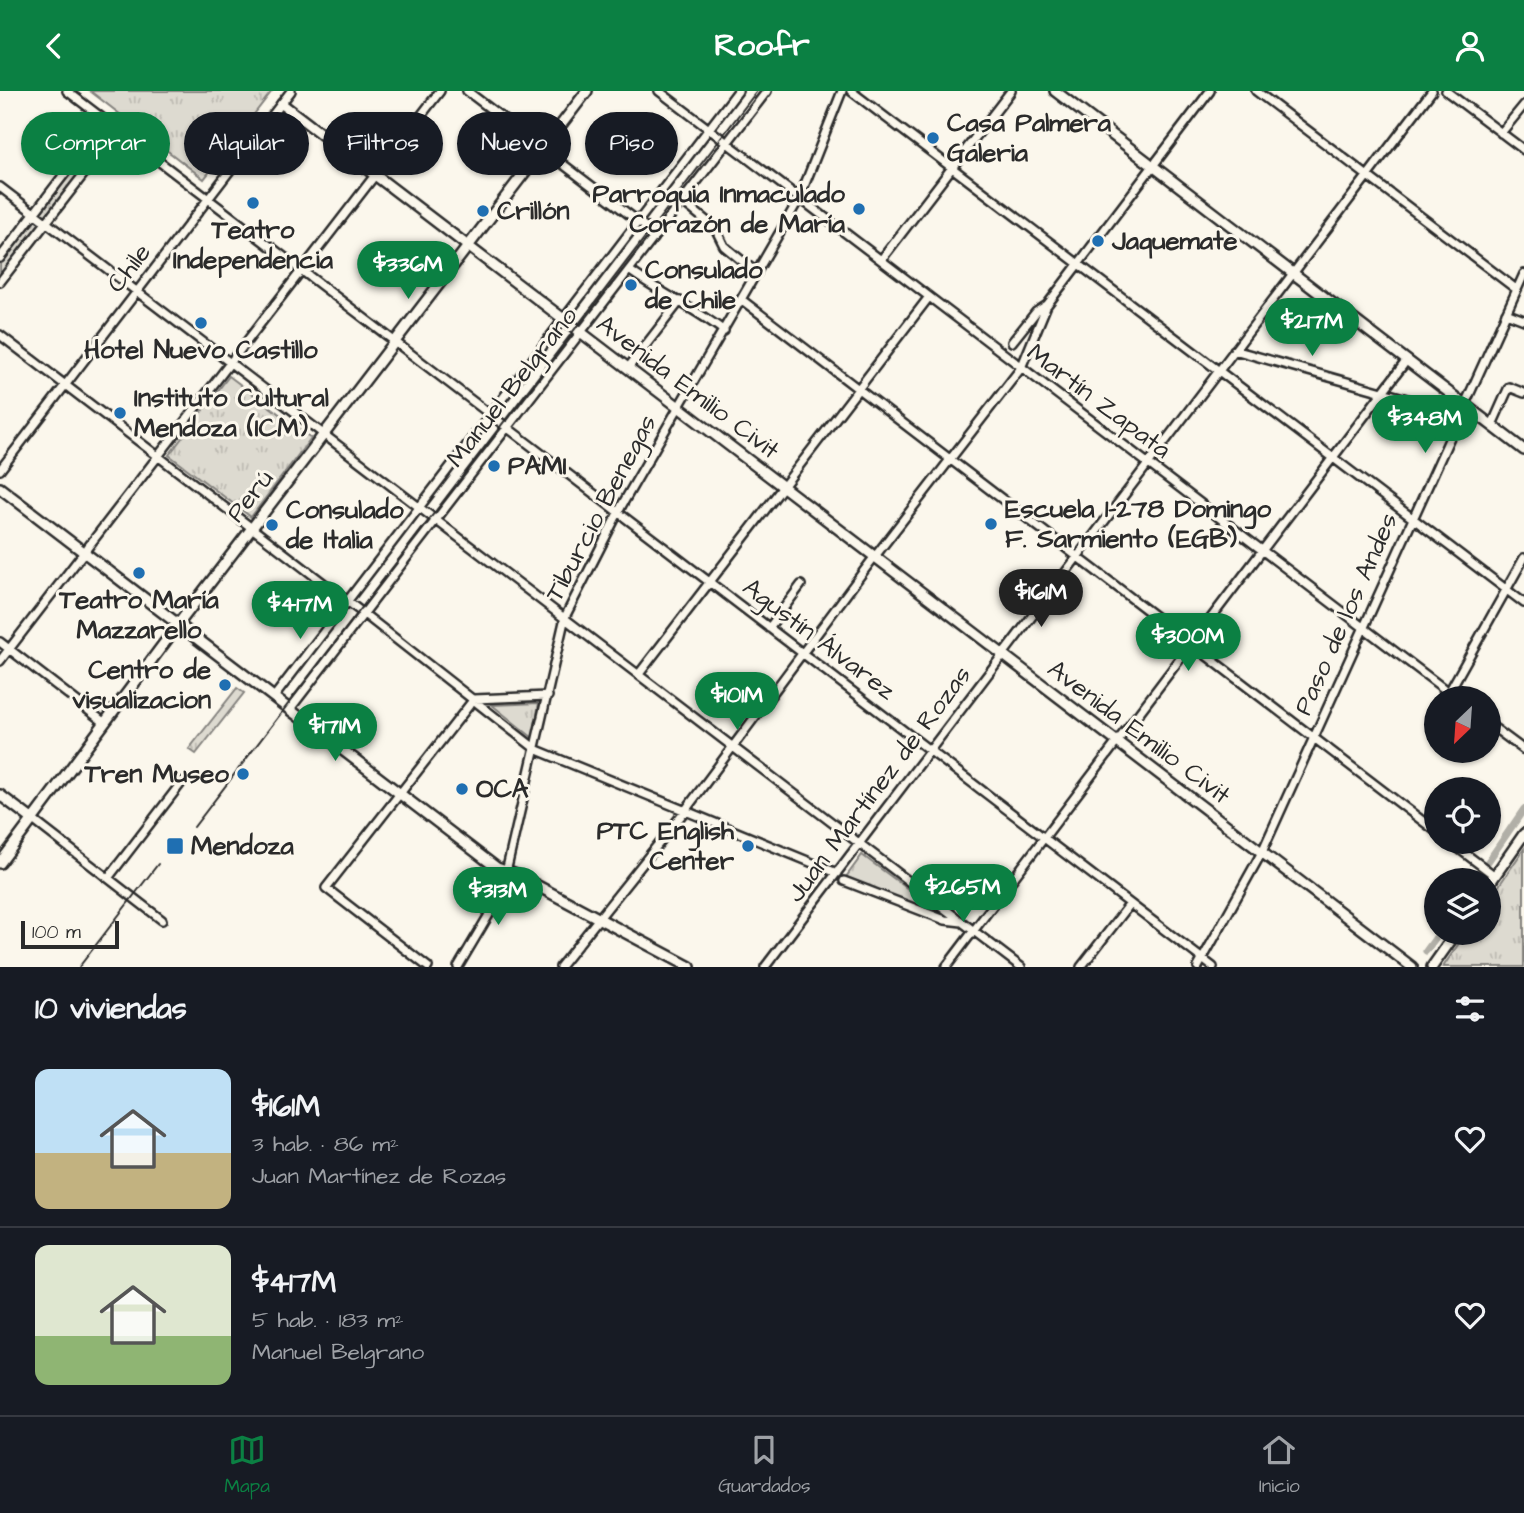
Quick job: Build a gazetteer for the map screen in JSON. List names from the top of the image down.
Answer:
{
  "streets": {
    "main road": ["Avenida Emilio Civit", "Perú"],
    "street": [
      "Chile",
      "Manuel Belgrano",
      "Martín Zapata",
      "Tiburcio Benegas",
      "Paso de los Andes",
      "Agustín Álvarez",
      "Juan Martínez de Rozas"
    ]
  },
  "crossings": [
    ["Chile", "Avenida Emilio Civit"],
    ["Chile", "Agustín Álvarez"],
    ["Manuel Belgrano", "Avenida Emilio Civit"],
    ["Manuel Belgrano", "Martín Zapata"],
    ["Manuel Belgrano", "Agustín Álvarez"],
    ["Avenida Emilio Civit", "Perú"],
    ["Avenida Emilio Civit", "Tiburcio Benegas"],
    ["Avenida Emilio Civit", "Paso de los Andes"],
    ["Avenida Emilio Civit", "Juan Martínez de Rozas"],
    ["Martín Zapata", "Tiburcio Benegas"],
    ["Martín Zapata", "Paso de los Andes"],
    ["Martín Zapata", "Juan Martínez de Rozas"],
    ["Perú", "Agustín Álvarez"],
    ["Tiburcio Benegas", "Agustín Álvarez"],
    ["Paso de los Andes", "Agustín Álvarez"],
    ["Agustín Álvarez", "Juan Martínez de Rozas"]
  ],
  "places": {
    "other": [
      "Casa Palmera Galeria",
      "Teatro Independencia",
      "Parroquia Inmaculado Corazón de María",
      "Crillón",
      "Jaquemate",
      "Consulado de Chile",
      "Hotel Nuevo Castillo",
      "Instituto Cultural Mendoza (ICM)",
      "PAMI",
      "Escuela 1-278 Domingo F. Sarmiento (EGB)",
      "Consulado de Italia",
      "Teatro María Mazzarello",
      "Centro de visualizacion",
      "Tren Museo",
      "OCA",
      "PTC English Center"
    ],
    "transit": ["Mendoza"]
  },
  "scale_bar": "100 m",
  "north": "bottom left",
  "page": {
    "header": "Roofr",
    "chip": [
      "Comprar",
      "Alquilar",
      "Filtros",
      "Nuevo",
      "Piso"
    ],
    "price": [
      "$336M",
      "$217M",
      "$348M",
      "$161M",
      "$417M",
      "$300M",
      "$101M",
      "$171M",
      "$265M",
      "$313M"
    ],
    "scale": "100 m",
    "heading": "10 viviendas",
    "list": [
      {
        "name": "$161M",
        "note": "3 hab. · 86 m² · Juan Martínez de Rozas"
      },
      {
        "name": "$417M",
        "note": "5 hab. · 183 m² · Manuel Belgrano"
      }
    ],
    "tabs": ["Mapa", "Guardados", "Inicio"]
  }
}
